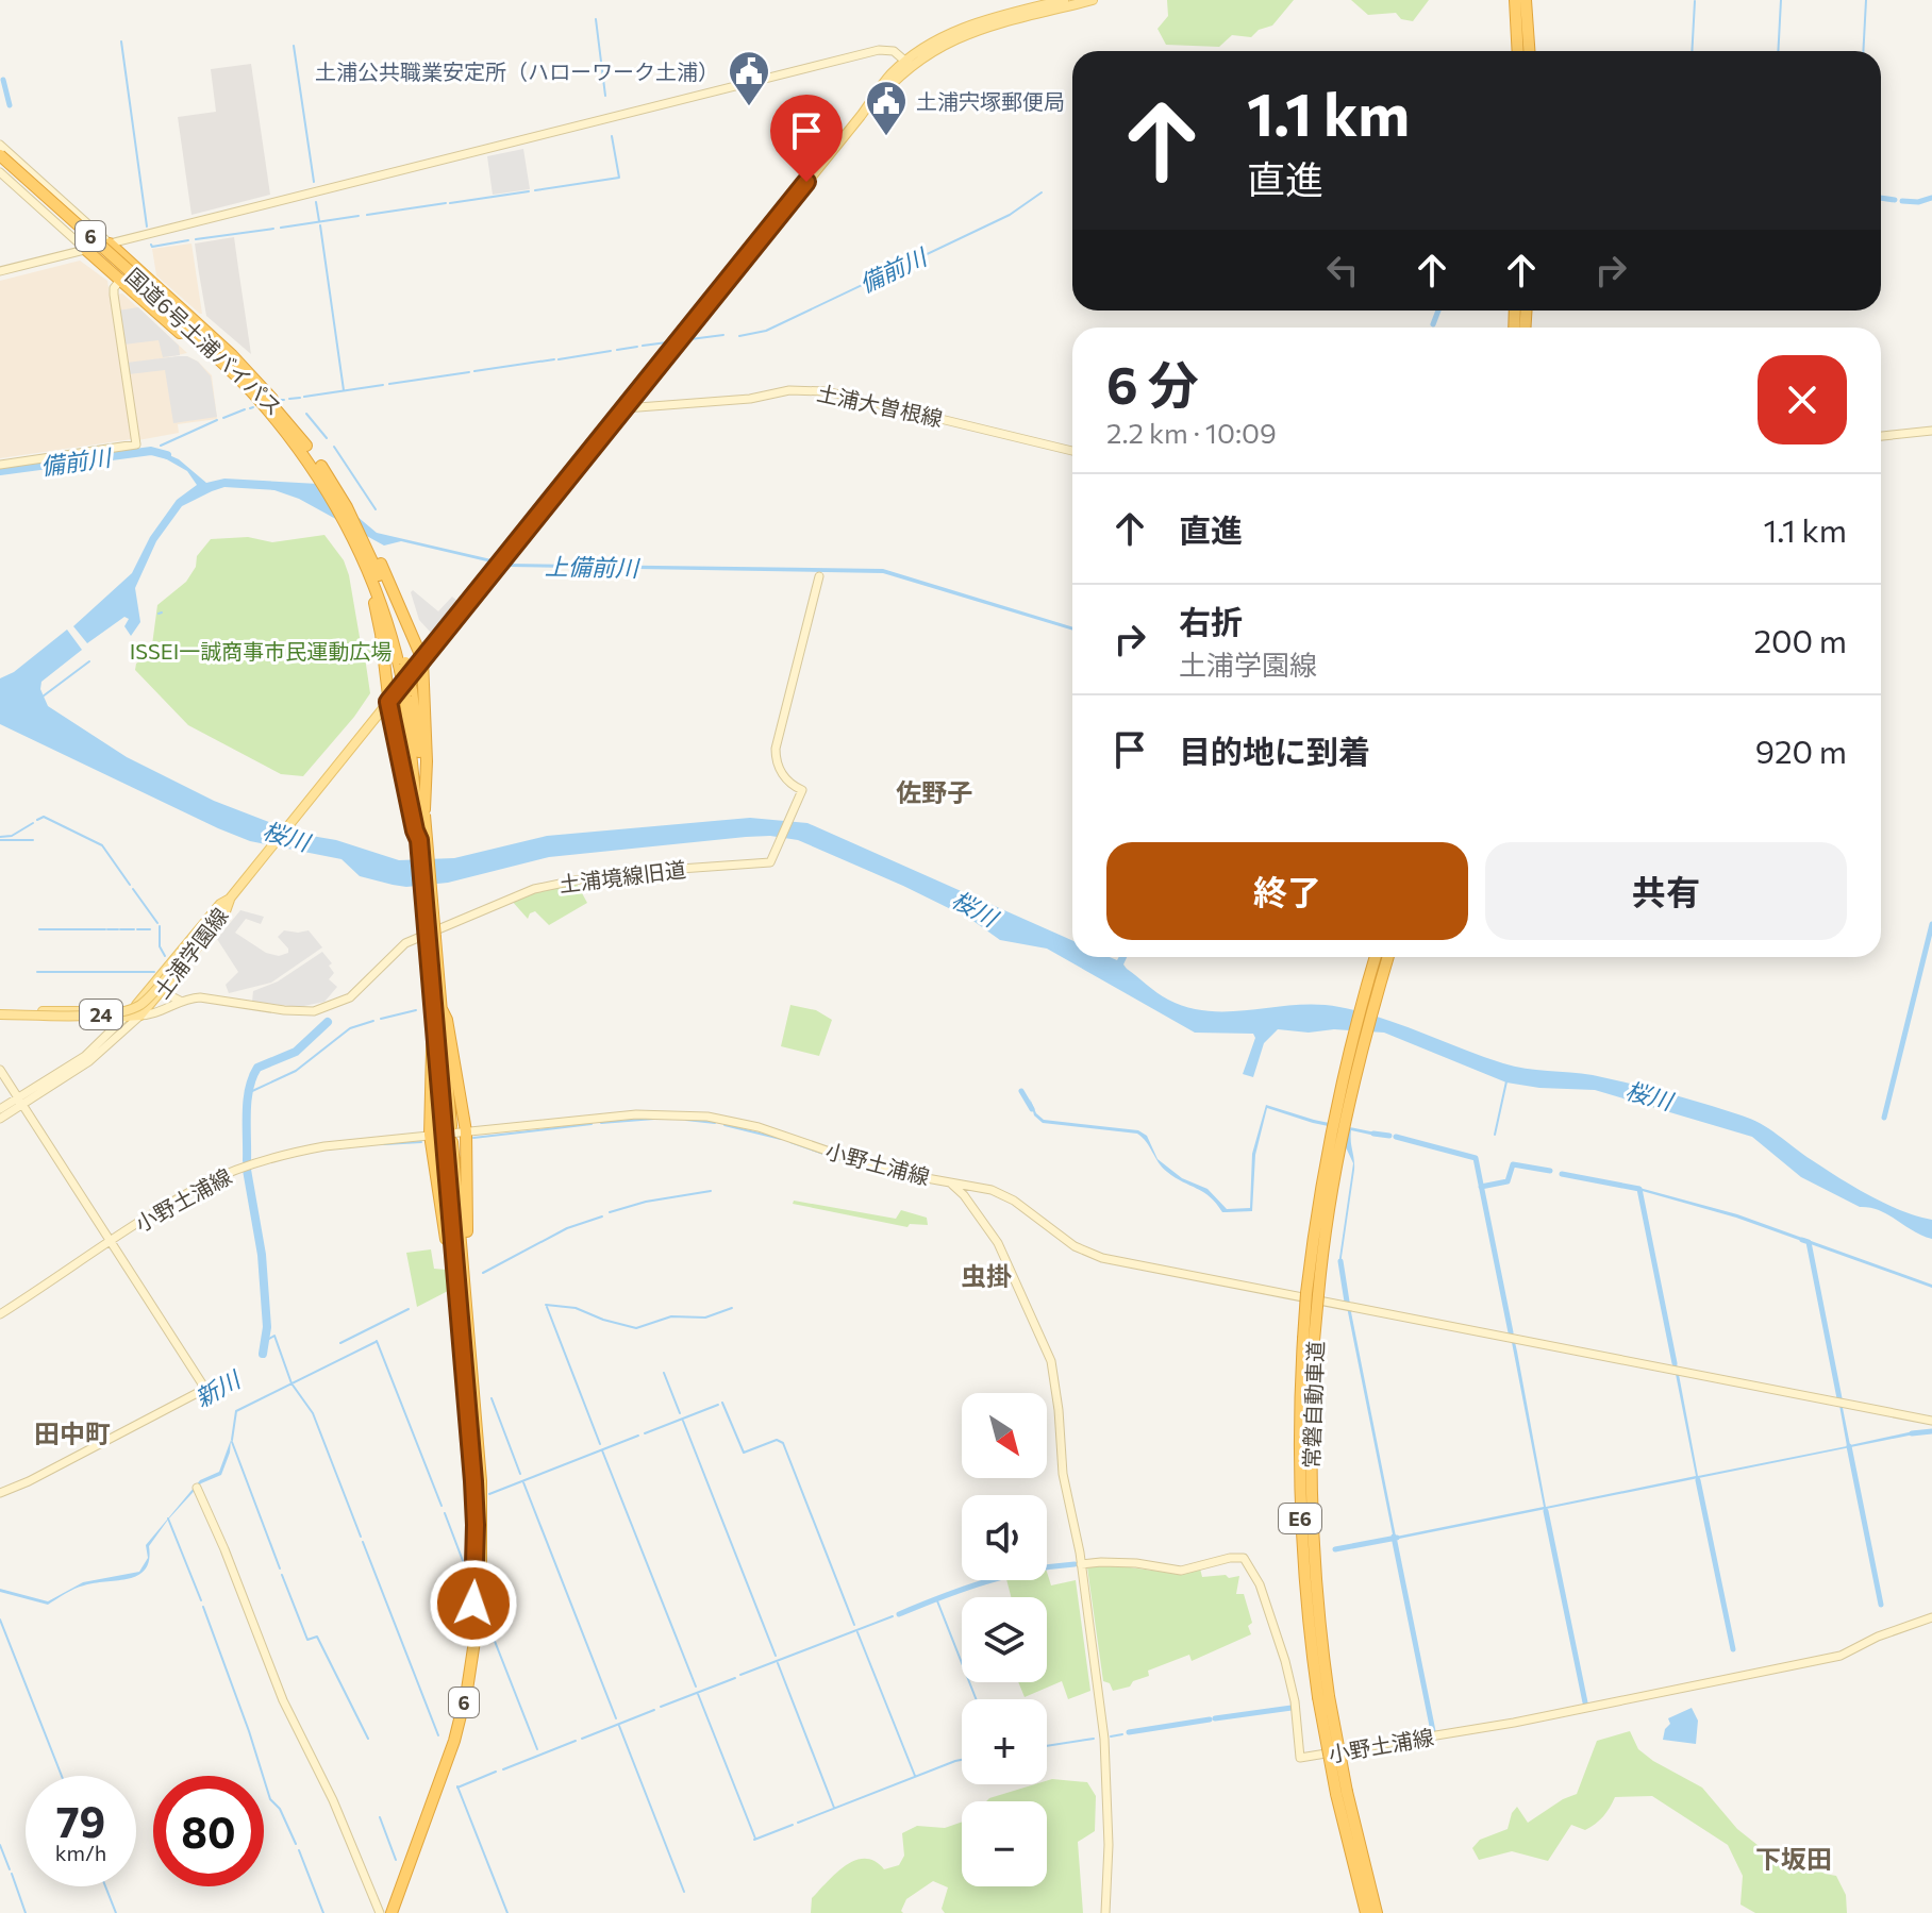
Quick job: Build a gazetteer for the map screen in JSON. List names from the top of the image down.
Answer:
{
  "streets": {
    "highway": [
      "6",
      "国道6号土浦バイパス",
      "常磐自動車道",
      "E6"
    ],
    "main road": ["土浦学園線", "24"],
    "street": ["土浦大曽根線", "土浦境線旧道", "小野土浦線"]
  },
  "crossings": [
    ["6", "国道6号土浦バイパス"],
    ["土浦大曽根線", "土浦学園線"],
    ["土浦境線旧道", "土浦学園線"],
    ["土浦学園線", "24"]
  ],
  "districts": [
    "佐野子",
    "虫掛",
    "田中町",
    "下坂田"
  ],
  "water": [
    "備前川",
    "上備前川",
    "桜川",
    "新川"
  ],
  "parks": ["ISSEI一誠商事市民運動広場"],
  "places": {
    "public building": ["土浦公共職業安定所（ハローワーク土浦）", "土浦宍塚郵便局"]
  },
  "north": "bottom right",
  "page": {
    "turn": ["1.1 km", "直進"],
    "heading": ["6 分", "2.2 km · 10:09"],
    "list": [
      {
        "name": "直進",
        "value": "1.1 km"
      },
      {
        "name": "右折",
        "note": "土浦学園線",
        "value": "200 m"
      },
      {
        "name": "目的地に到着",
        "value": "920 m"
      }
    ],
    "buttons": ["終了", "共有"],
    "map_buttons": ["+", "−"],
    "speed": "79 km/h",
    "limit": "80"
  }
}
